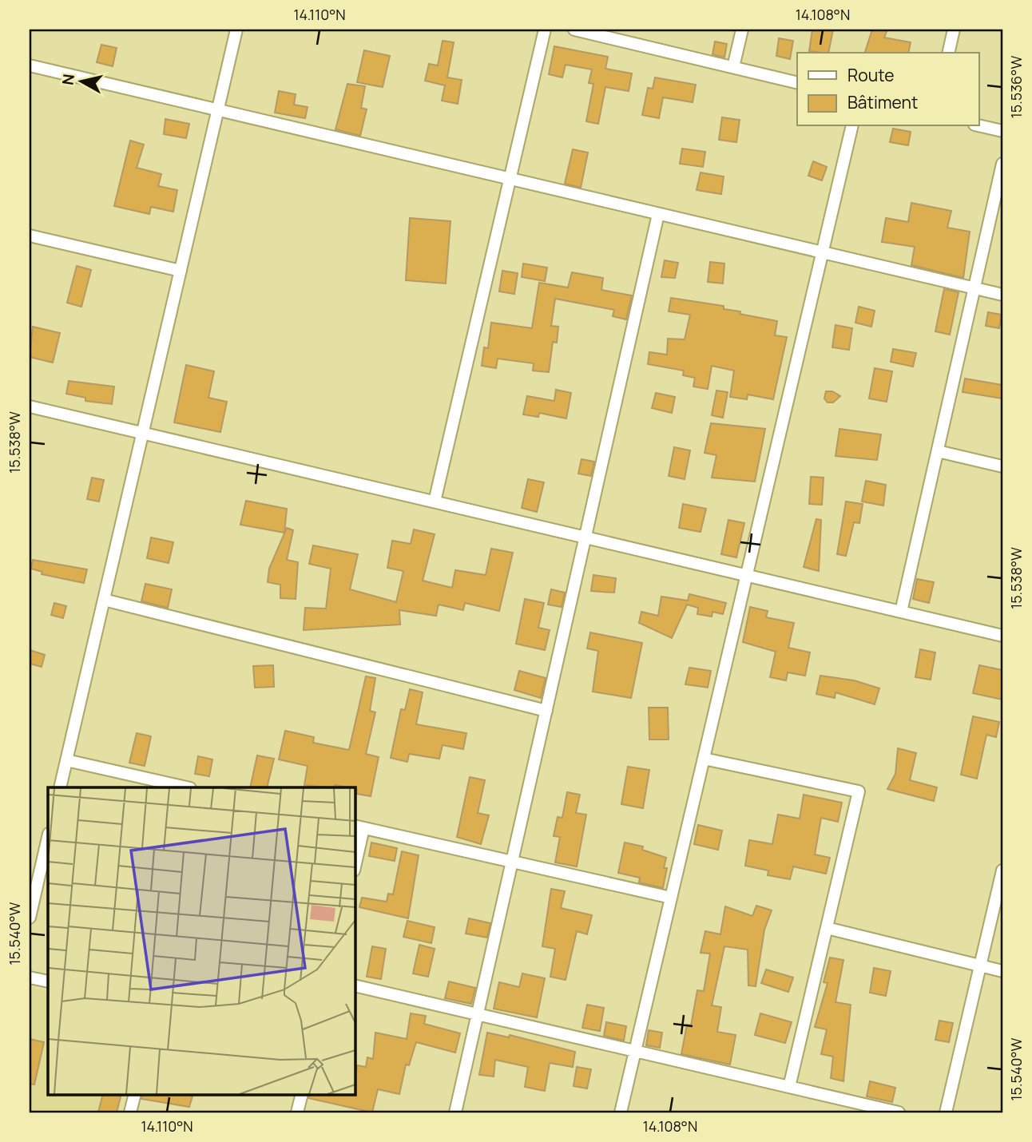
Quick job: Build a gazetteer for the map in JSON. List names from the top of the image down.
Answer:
{
  "legend": ["Route", "Bâtiment"],
  "north": "left",
  "coordinates": [
    "14.110°N",
    "14.108°N",
    "15.536°W",
    "15.538°W",
    "15.540°W"
  ]
}
